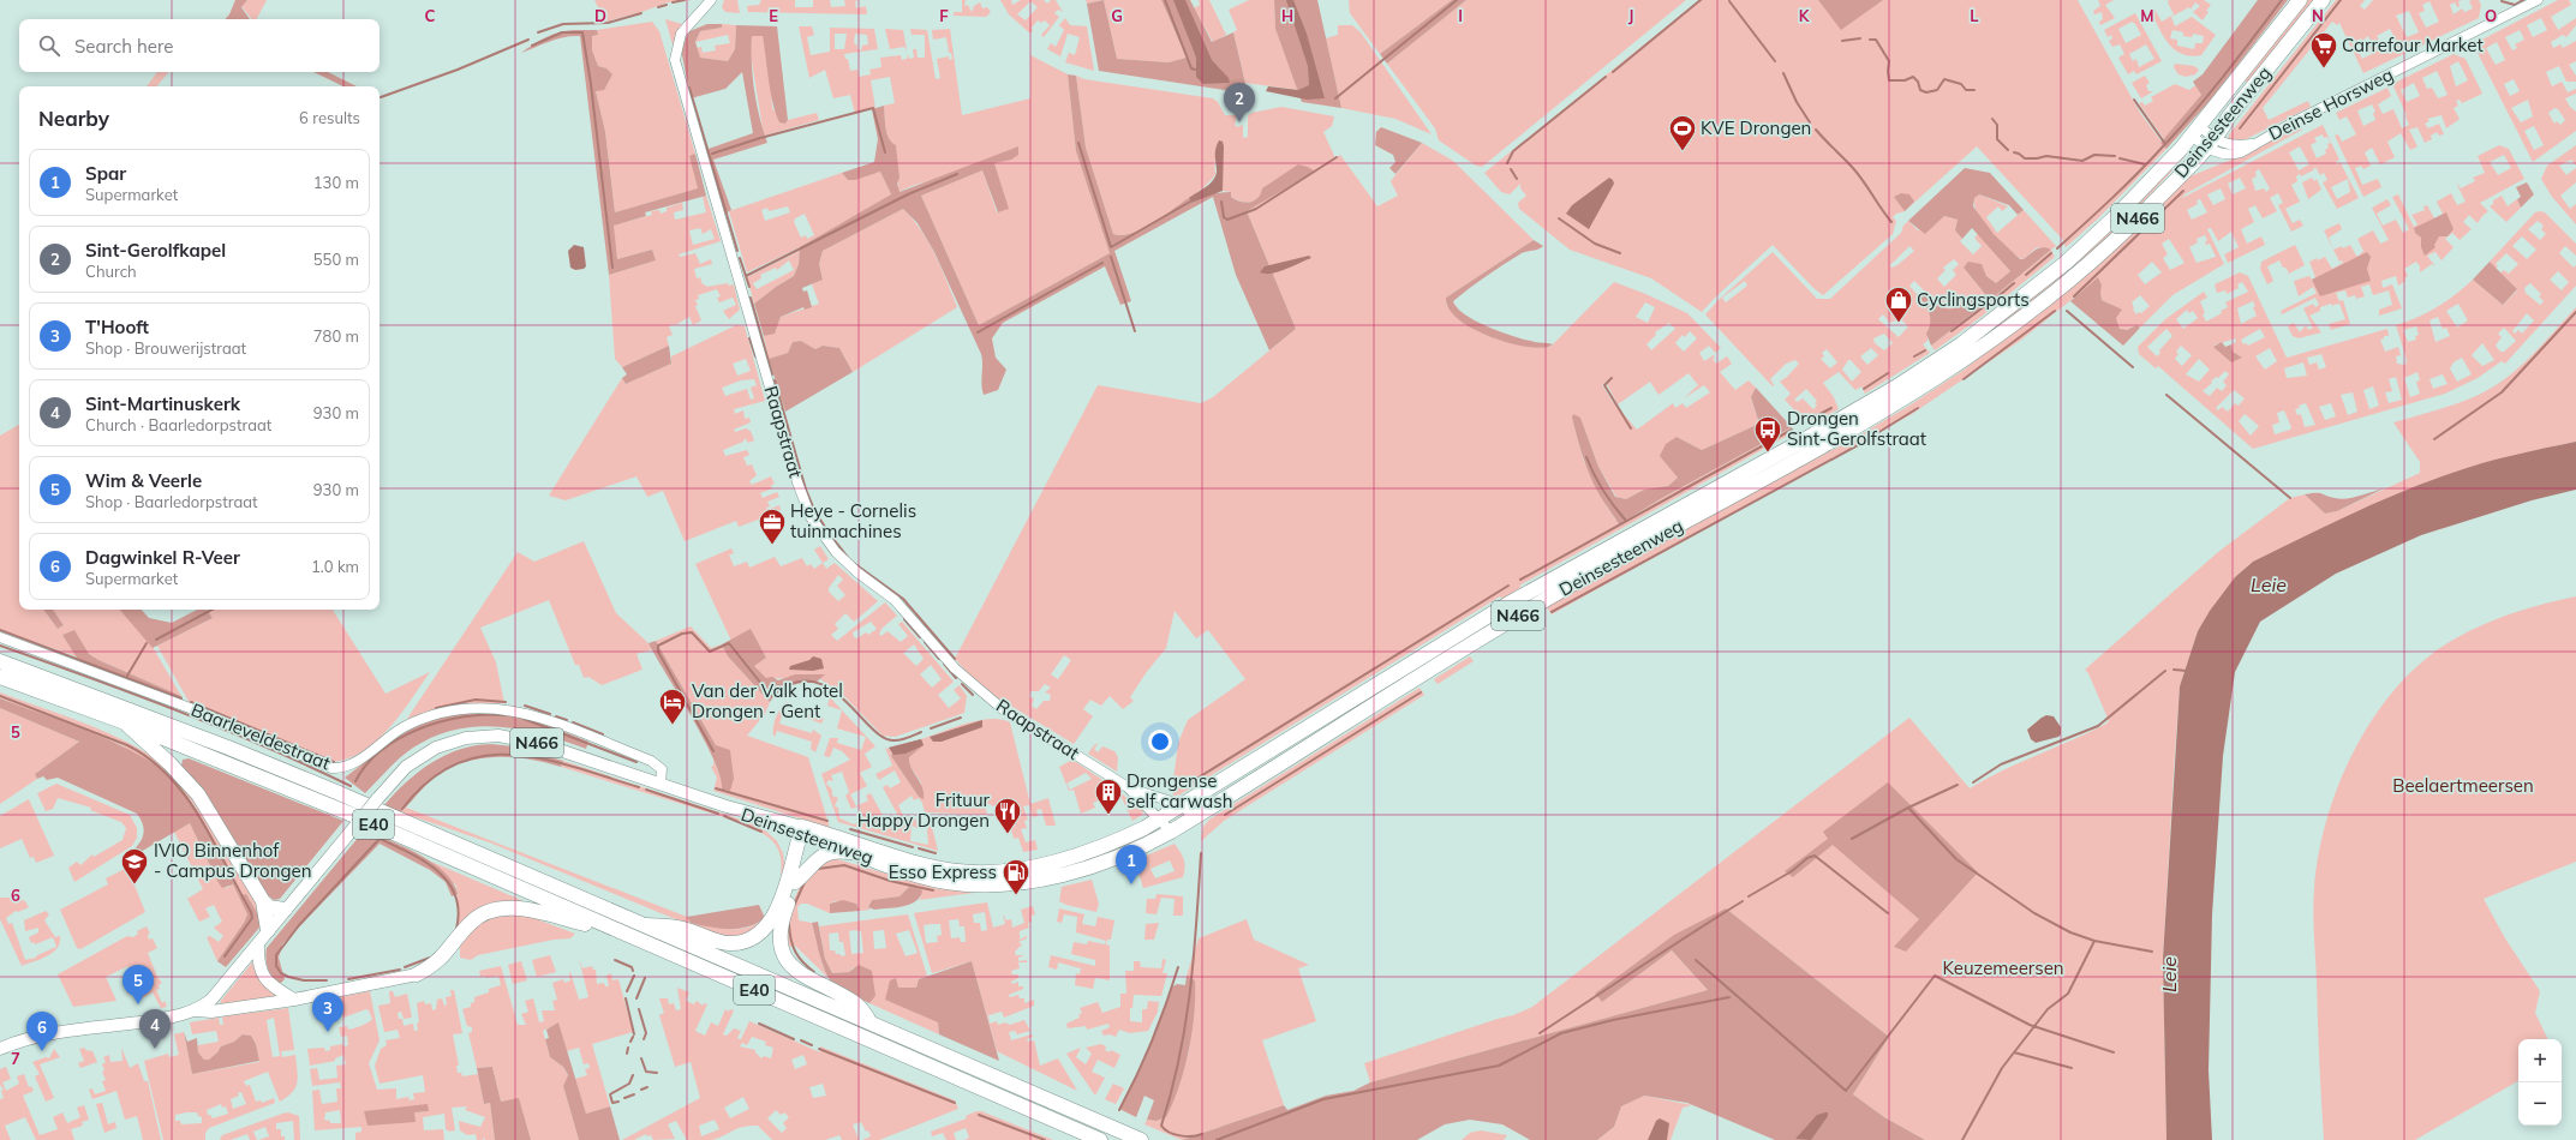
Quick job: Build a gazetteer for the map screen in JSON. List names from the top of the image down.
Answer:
{
  "streets": {
    "highway": ["Deinsesteenweg", "N466", "E40"],
    "street": ["Deinse Horsweg", "Raapstraat", "Baarleveldestraat"]
  },
  "crossings": [
    ["Deinse Horsweg", "Deinsesteenweg"],
    ["Deinsesteenweg", "N466"],
    ["Deinsesteenweg", "Raapstraat"],
    ["Deinsesteenweg", "Baarleveldestraat"]
  ],
  "water": ["Leie"],
  "parks": ["Beelaertmeersen", "Keuzemeersen"],
  "places": {
    "supermarket": ["Carrefour Market"],
    "sports": ["KVE Drongen"],
    "shop": ["Cyclingsports"],
    "bus stop": ["Drongen Sint-Gerolfstraat"],
    "office": ["Heye - Cornelis tuinmachines"],
    "hotel": ["Van der Valk hotel Drongen - Gent"],
    "building": ["Drongense self carwash"],
    "restaurant": ["Frituur Happy Drongen"],
    "school or university": ["IVIO Binnenhof - Campus Drongen"],
    "fuel station": ["Esso Express"]
  },
  "page": {
    "search": "Search here",
    "pins": [
      "2",
      "1",
      "5",
      "3",
      "4",
      "6"
    ],
    "heading": ["Nearby", "6 results"],
    "list": [
      {
        "mark": "1",
        "name": "Spar",
        "note": "Supermarket",
        "value": "130 m"
      },
      {
        "mark": "2",
        "name": "Sint-Gerolfkapel",
        "note": "Church",
        "value": "550 m"
      },
      {
        "mark": "3",
        "name": "T'Hooft",
        "note": "Shop · Brouwerijstraat",
        "value": "780 m"
      },
      {
        "mark": "4",
        "name": "Sint-Martinuskerk",
        "note": "Church · Baarledorpstraat",
        "value": "930 m"
      },
      {
        "mark": "5",
        "name": "Wim & Veerle",
        "note": "Shop · Baarledorpstraat",
        "value": "930 m"
      },
      {
        "mark": "6",
        "name": "Dagwinkel R-Veer",
        "note": "Supermarket",
        "value": "1.0 km"
      }
    ],
    "map_buttons": ["+", "−"]
  },
  "grid": {
    "columns": [
      "C",
      "D",
      "E",
      "F",
      "G",
      "H",
      "I",
      "J",
      "K",
      "L",
      "M",
      "N",
      "O"
    ],
    "rows": ["5", "6", "7"]
  }
}
